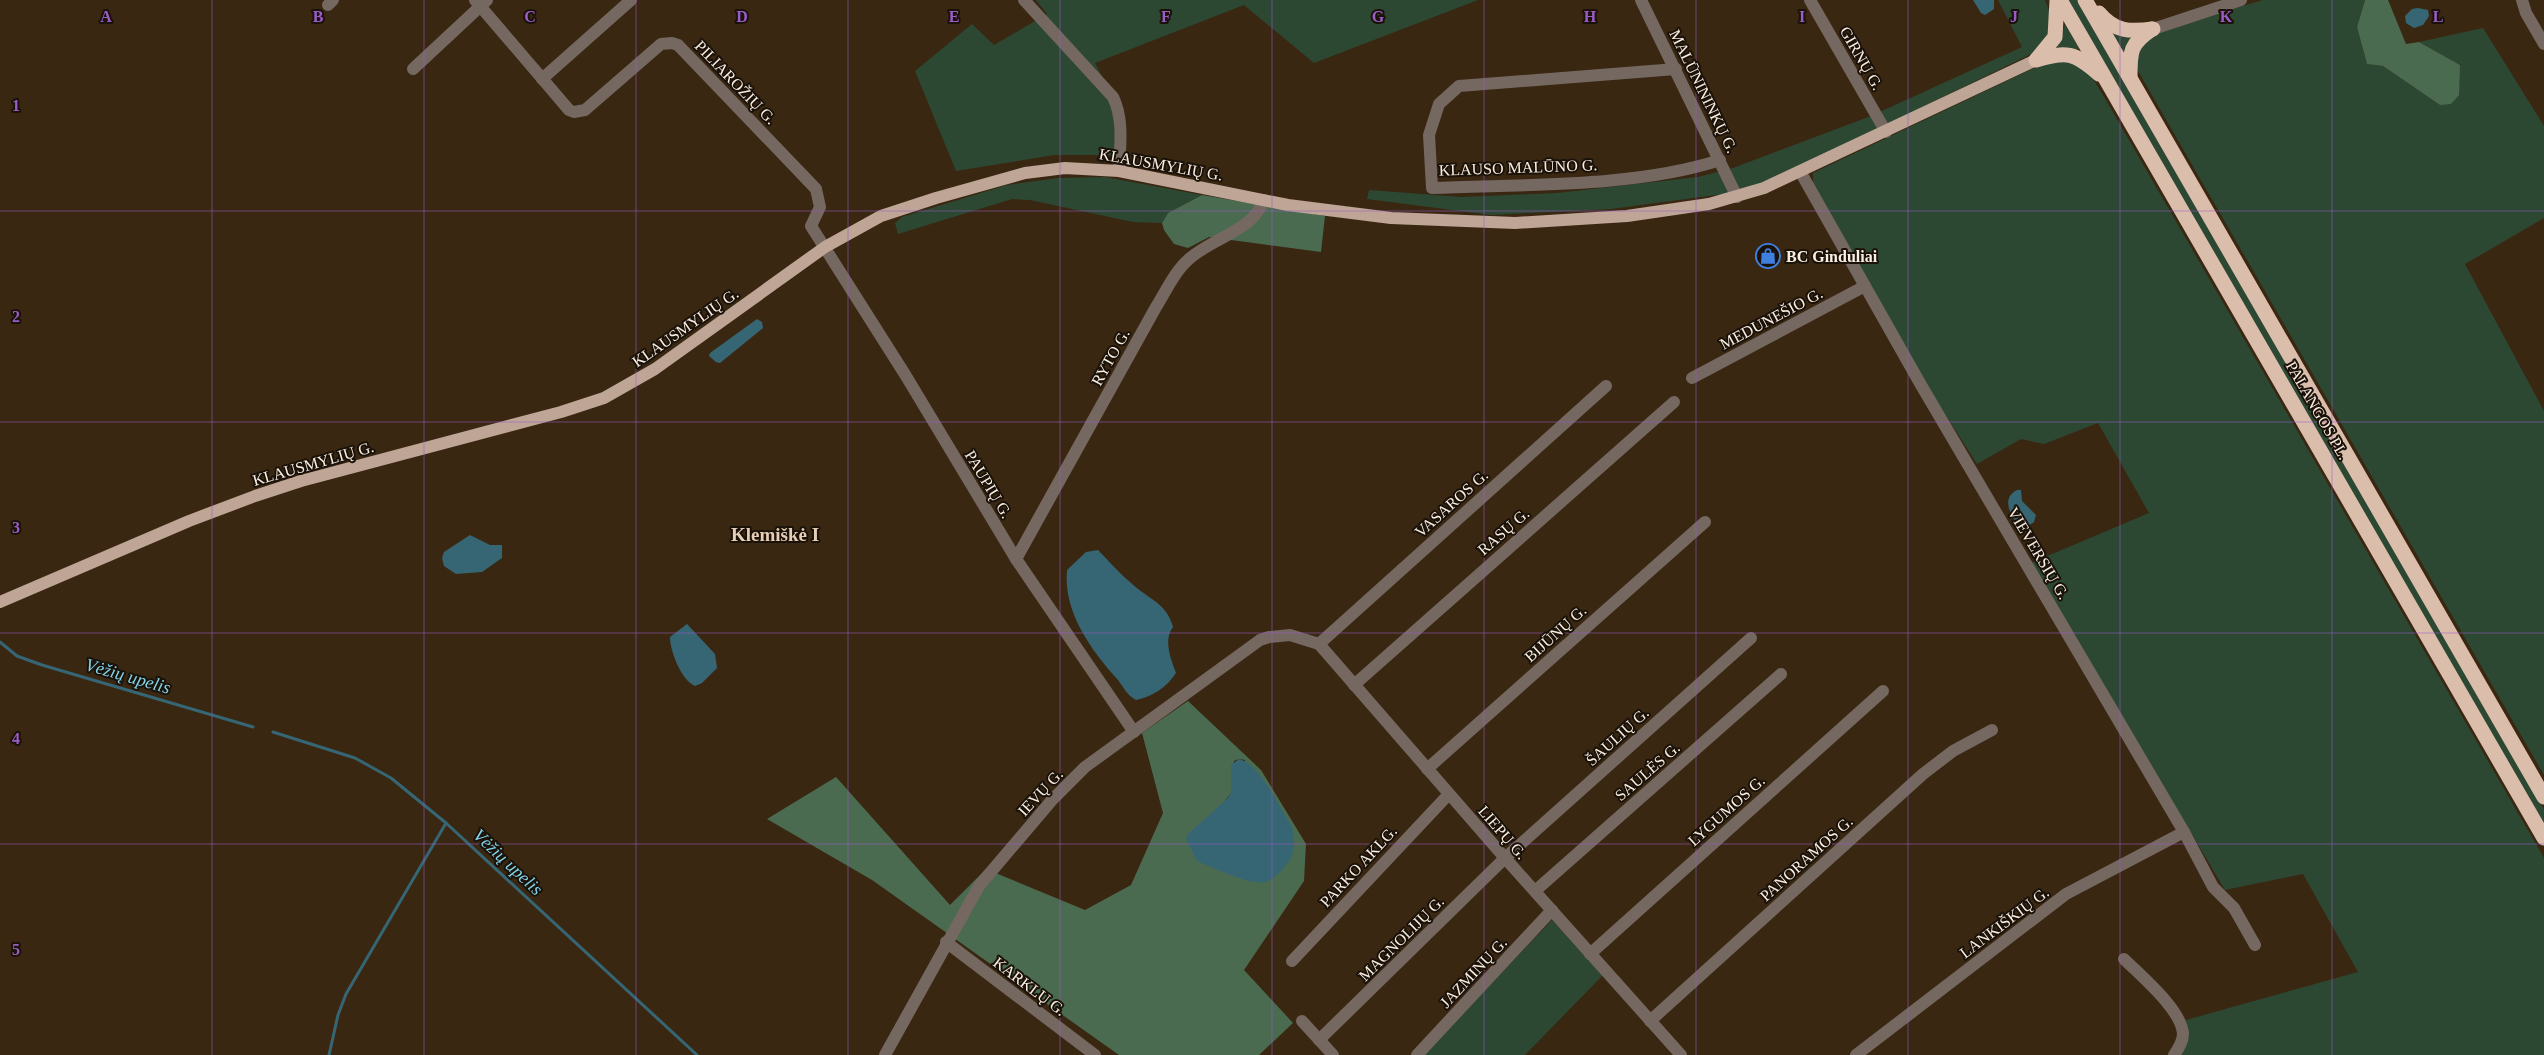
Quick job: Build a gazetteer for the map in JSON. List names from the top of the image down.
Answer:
{
  "streets": {
    "highway": ["PALANGOS PL."],
    "main road": ["KLAUSMYLIŲ G."],
    "street": [
      "GIRNŲ G.",
      "PILIAROŽIŲ G.",
      "MALŪNININKŲ G.",
      "KLAUSO MALŪNO G.",
      "MEDUNEŠIO G.",
      "RYTO G.",
      "PAUPIŲ G.",
      "VASAROS G.",
      "RASŲ G.",
      "VIEVERSIŲ G.",
      "BIJŪNŲ G.",
      "ŠAULIŲ G.",
      "SAULĖS G.",
      "IEVŲ G.",
      "LYGUMOS G.",
      "LIEPŲ G.",
      "PANORAMOS G.",
      "PARKO AKLG.",
      "LANKIŠKIŲ G.",
      "MAGNOLIJŲ G.",
      "JAZMINŲ G.",
      "KARKLŲ G."
    ]
  },
  "crossings": [
    ["GIRNŲ G.", "KLAUSMYLIŲ G."],
    ["PILIAROŽIŲ G.", "KLAUSMYLIŲ G."],
    ["PILIAROŽIŲ G.", "PAUPIŲ G."],
    ["MALŪNININKŲ G.", "KLAUSMYLIŲ G."],
    ["MALŪNININKŲ G.", "KLAUSO MALŪNO G."],
    ["KLAUSMYLIŲ G.", "RYTO G."],
    ["KLAUSMYLIŲ G.", "PAUPIŲ G."],
    ["KLAUSMYLIŲ G.", "VIEVERSIŲ G."],
    ["MEDUNEŠIO G.", "VIEVERSIŲ G."],
    ["RYTO G.", "PAUPIŲ G."],
    ["PAUPIŲ G.", "IEVŲ G."],
    ["VASAROS G.", "LIEPŲ G."],
    ["RASŲ G.", "LIEPŲ G."],
    ["VIEVERSIŲ G.", "LANKIŠKIŲ G."],
    ["BIJŪNŲ G.", "LIEPŲ G."],
    ["ŠAULIŲ G.", "LIEPŲ G."],
    ["ŠAULIŲ G.", "MAGNOLIJŲ G."],
    ["SAULĖS G.", "LIEPŲ G."],
    ["IEVŲ G.", "LIEPŲ G."],
    ["IEVŲ G.", "KARKLŲ G."],
    ["LYGUMOS G.", "LIEPŲ G."],
    ["LIEPŲ G.", "PANORAMOS G."],
    ["LIEPŲ G.", "PARKO AKLG."],
    ["LIEPŲ G.", "MAGNOLIJŲ G."],
    ["LIEPŲ G.", "JAZMINŲ G."]
  ],
  "districts": ["Klemiškė I"],
  "water": ["Vėžių upelis"],
  "places": {
    "shop": ["BC Ginduliai"]
  },
  "grid": {
    "columns": [
      "A",
      "B",
      "C",
      "D",
      "E",
      "F",
      "G",
      "H",
      "I",
      "J",
      "K",
      "L"
    ],
    "rows": [
      "1",
      "2",
      "3",
      "4",
      "5"
    ]
  }
}
